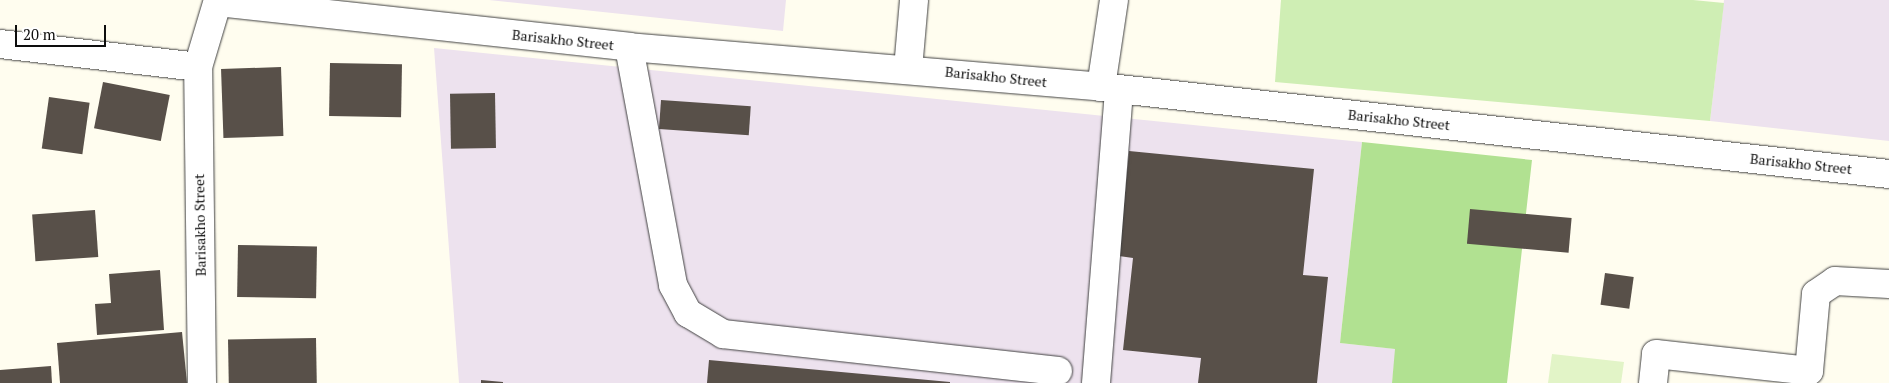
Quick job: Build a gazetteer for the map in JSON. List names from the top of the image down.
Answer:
{
  "streets": {
    "street": ["Barisakho Street"]
  },
  "scale_bar": "20 m"
}
